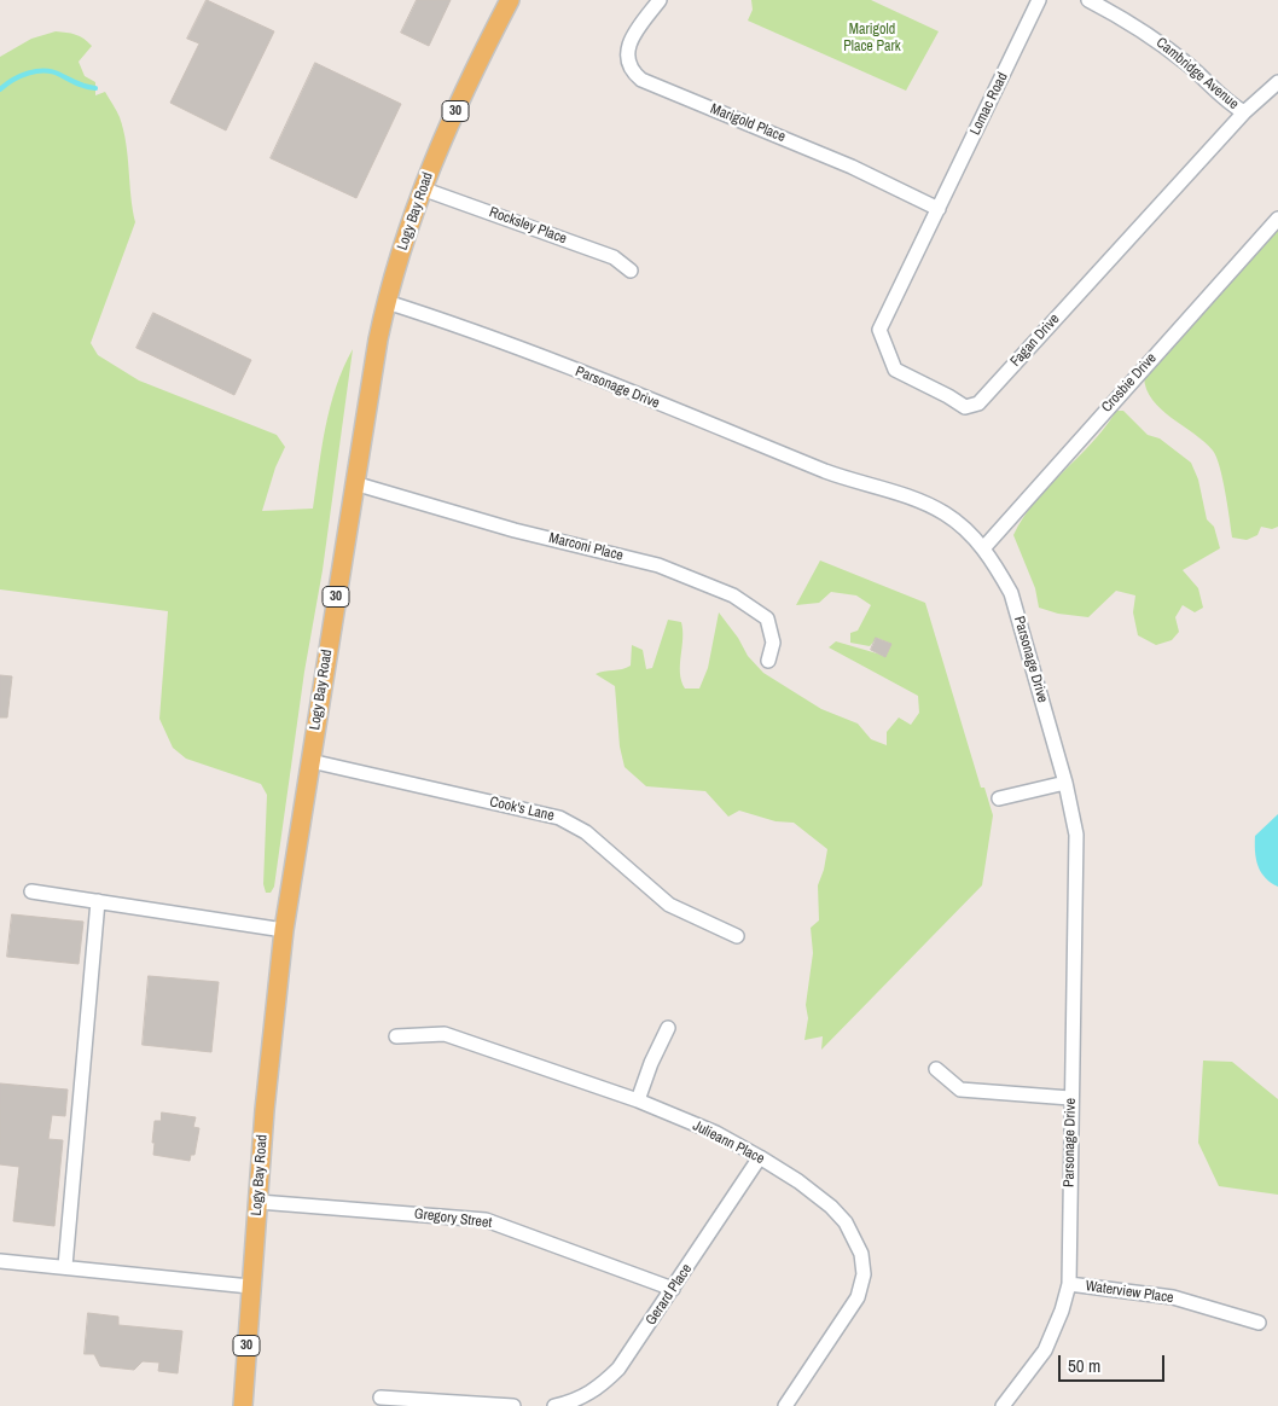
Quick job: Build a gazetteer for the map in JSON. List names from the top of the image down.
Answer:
{
  "streets": {
    "main road": ["30", "Logy Bay Road"],
    "street": [
      "Cambridge Avenue",
      "Lomac Road",
      "Marigold Place",
      "Rocksley Place",
      "Fagan Drive",
      "Crosbie Drive",
      "Parsonage Drive",
      "Marconi Place",
      "Cook's Lane",
      "Julieann Place",
      "Gregory Street",
      "Waterview Place",
      "Gerard Place"
    ]
  },
  "crossings": [
    ["Cambridge Avenue", "Fagan Drive"],
    ["Lomac Road", "Marigold Place"],
    ["Lomac Road", "Fagan Drive"],
    ["Marigold Place", "Fagan Drive"],
    ["Logy Bay Road", "Rocksley Place"],
    ["Logy Bay Road", "Parsonage Drive"],
    ["Logy Bay Road", "Marconi Place"],
    ["Logy Bay Road", "Cook's Lane"],
    ["Logy Bay Road", "Gregory Street"],
    ["Crosbie Drive", "Parsonage Drive"],
    ["Parsonage Drive", "Waterview Place"],
    ["Julieann Place", "Gerard Place"],
    ["Gregory Street", "Gerard Place"]
  ],
  "parks": ["Marigold Place Park"],
  "scale_bar": "50 m"
}
